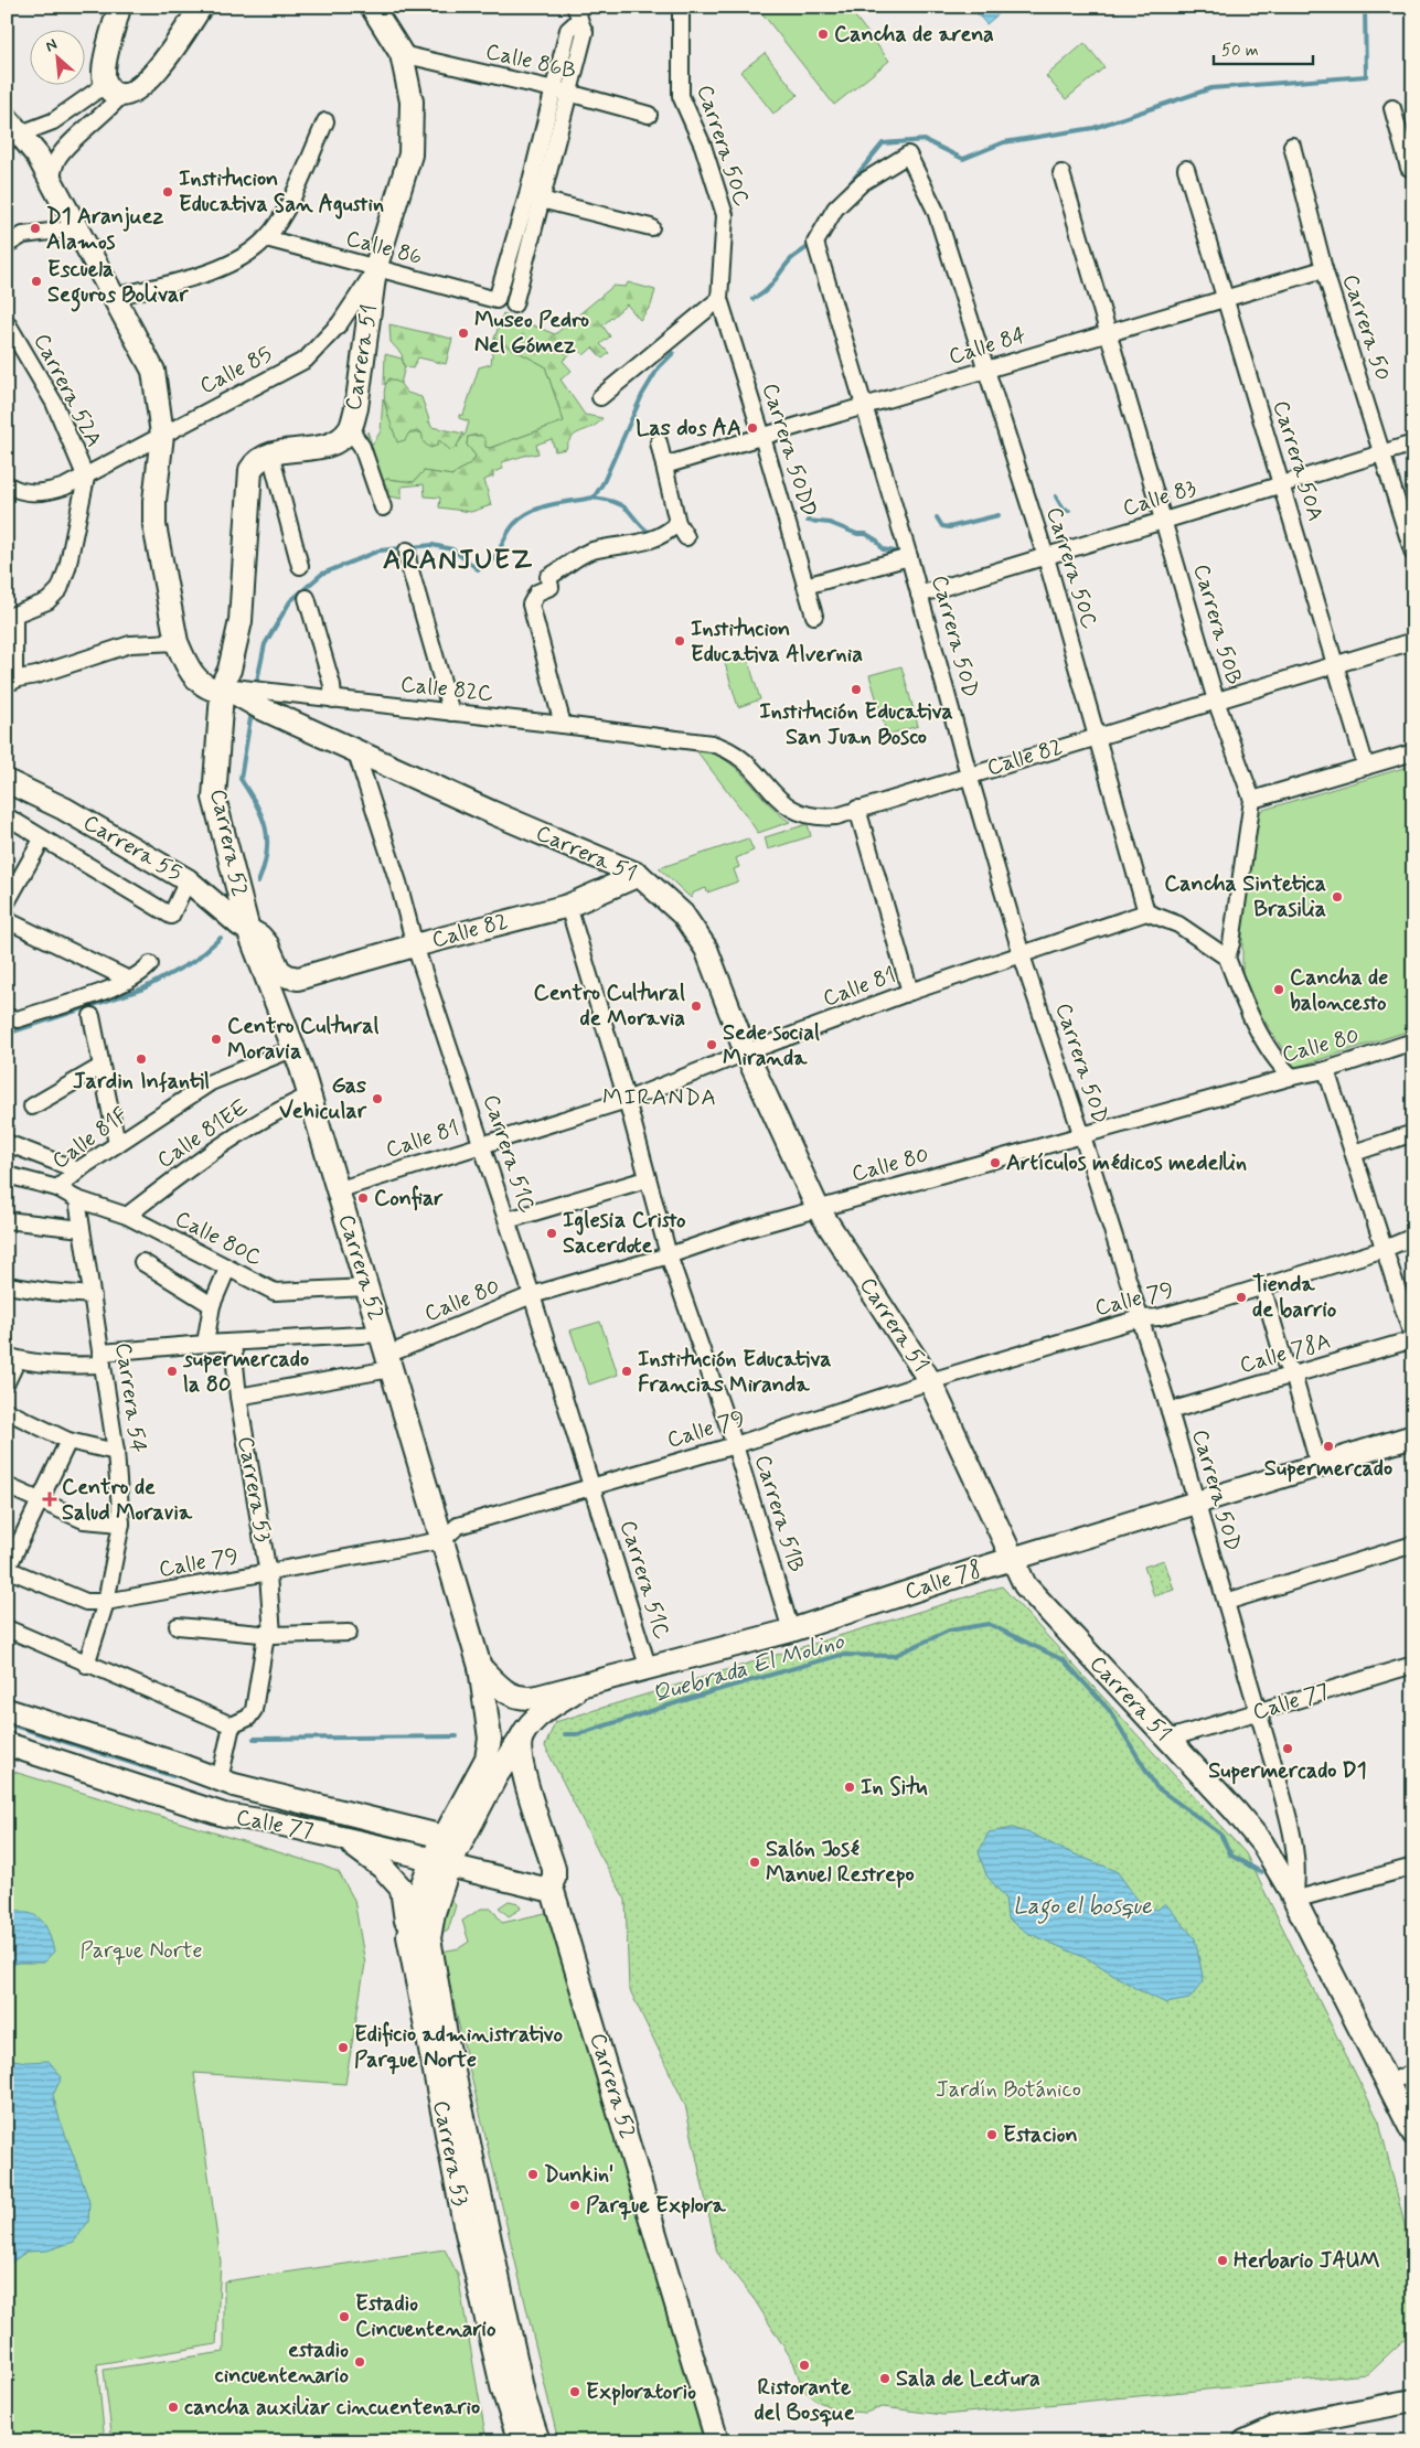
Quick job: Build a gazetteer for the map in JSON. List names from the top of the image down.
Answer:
{
  "streets": {
    "street": [
      "Calle 86B",
      "Carrera 50C",
      "Calle 86",
      "Carrera 50",
      "Calle 84",
      "Carrera 51",
      "Calle 85",
      "Carrera 52A",
      "Carrera 50DD",
      "Carrera 50A",
      "Calle 83",
      "Carrera 50B",
      "Carrera 50D",
      "Calle 82C",
      "Calle 82",
      "Carrera 52",
      "Carrera 55",
      "Calle 81",
      "Calle 80",
      "Calle 81EE",
      "Calle 81F",
      "Carrera 51C",
      "Calle 80C",
      "Calle 79",
      "Calle 78A",
      "Carrera 54",
      "Carrera 53",
      "Carrera 51B",
      "Calle 78",
      "Calle 77"
    ]
  },
  "crossings": [
    ["Calle 86B", "Calle 86"],
    ["Calle 86B", "Carrera 51"],
    ["Carrera 50C", "Calle 84"],
    ["Carrera 50C", "Carrera 50DD"],
    ["Carrera 50C", "Calle 83"],
    ["Carrera 50C", "Carrera 50D"],
    ["Carrera 50C", "Calle 82"],
    ["Carrera 50C", "Calle 81"],
    ["Calle 86", "Carrera 51"],
    ["Calle 86", "Calle 85"],
    ["Carrera 50", "Calle 84"],
    ["Carrera 50", "Calle 83"],
    ["Calle 84", "Carrera 50DD"],
    ["Calle 84", "Carrera 50A"],
    ["Calle 84", "Carrera 50B"],
    ["Calle 84", "Carrera 50D"],
    ["Carrera 51", "Calle 85"],
    ["Carrera 51", "Carrera 50D"],
    ["Carrera 51", "Calle 82C"],
    ["Carrera 51", "Calle 82"],
    ["Carrera 51", "Carrera 52"],
    ["Carrera 51", "Calle 81"],
    ["Carrera 51", "Calle 80"],
    ["Carrera 51", "Carrera 51C"],
    ["Carrera 51", "Calle 79"],
    ["Carrera 51", "Calle 78"],
    ["Carrera 51", "Calle 77"],
    ["Calle 85", "Carrera 52A"],
    ["Carrera 50A", "Calle 83"],
    ["Carrera 50A", "Calle 82"],
    ["Calle 83", "Carrera 50B"],
    ["Calle 83", "Carrera 50D"],
    ["Carrera 50B", "Calle 82"],
    ["Carrera 50D", "Calle 82"],
    ["Carrera 50D", "Calle 81"],
    ["Carrera 50D", "Calle 80"],
    ["Carrera 50D", "Calle 79"],
    ["Carrera 50D", "Calle 78A"],
    ["Carrera 50D", "Calle 78"],
    ["Carrera 50D", "Calle 77"],
    ["Calle 82C", "Calle 82"],
    ["Calle 82C", "Carrera 52"],
    ["Calle 82", "Carrera 51C"],
    ["Calle 82", "Carrera 51B"],
    ["Carrera 52", "Carrera 55"],
    ["Carrera 52", "Calle 81"],
    ["Carrera 52", "Calle 80"],
    ["Carrera 52", "Calle 81EE"],
    ["Carrera 52", "Calle 81F"],
    ["Carrera 52", "Calle 80C"],
    ["Carrera 52", "Calle 79"],
    ["Carrera 52", "Carrera 53"],
    ["Carrera 52", "Calle 78"],
    ["Carrera 52", "Calle 77"],
    ["Calle 81", "Carrera 51C"],
    ["Calle 81", "Carrera 51B"],
    ["Calle 80", "Carrera 51C"],
    ["Calle 80", "Carrera 53"],
    ["Calle 80", "Carrera 51B"],
    ["Calle 81EE", "Calle 80C"],
    ["Calle 81F", "Calle 80C"],
    ["Carrera 51C", "Calle 79"],
    ["Carrera 51C", "Calle 78"],
    ["Calle 80C", "Carrera 54"],
    ["Calle 79", "Carrera 54"],
    ["Calle 79", "Carrera 53"],
    ["Calle 79", "Carrera 51B"],
    ["Carrera 53", "Calle 77"],
    ["Carrera 51B", "Calle 78"]
  ],
  "districts": ["ARANJUEZ", "MIRANDA"],
  "water": ["Quebrada El Molino", "Lago el bosque"],
  "parks": ["Parque Norte", "Jardín Botánico"],
  "places": {
    "other": [
      "Cancha de arena",
      "Institucion Educativa San Agustin",
      "D1 Aranjuez Alamos",
      "Escuela Seguros Bolivar",
      "Museo Pedro Nel Gómez",
      "Las dos AA",
      "Institucion Educativa Alvernia",
      "Institución Educativa San Juan Bosco",
      "Cancha Sintetica Brasilia",
      "Cancha de baloncesto",
      "Centro Cultural de Moravia",
      "Centro Cultural Moravia",
      "Sede social Miranda",
      "Jardin Infantil",
      "Gas Vehicular",
      "Artículos médicos medellin",
      "Confiar",
      "Iglesia Cristo Sacerdote",
      "Tienda de barrio",
      "supermercado la 80",
      "Institución Educativa Francias Miranda",
      "Supermercado",
      "Supermercado D1",
      "In Situ",
      "Salón José Manuel Restrepo",
      "Edificio administrativo Parque Norte",
      "Estacion",
      "Dunkin'",
      "Parque Explora",
      "Herbario JAUM",
      "Estadio Cincuentenario",
      "estadio cincuentenario",
      "Ristorante del Bosque",
      "Sala de Lectura",
      "Exploratorio",
      "cancha auxiliar cincuentenario"
    ],
    "health": ["Centro de Salud Moravia"]
  },
  "scale_bar": "50 m",
  "north": "top left"
}
